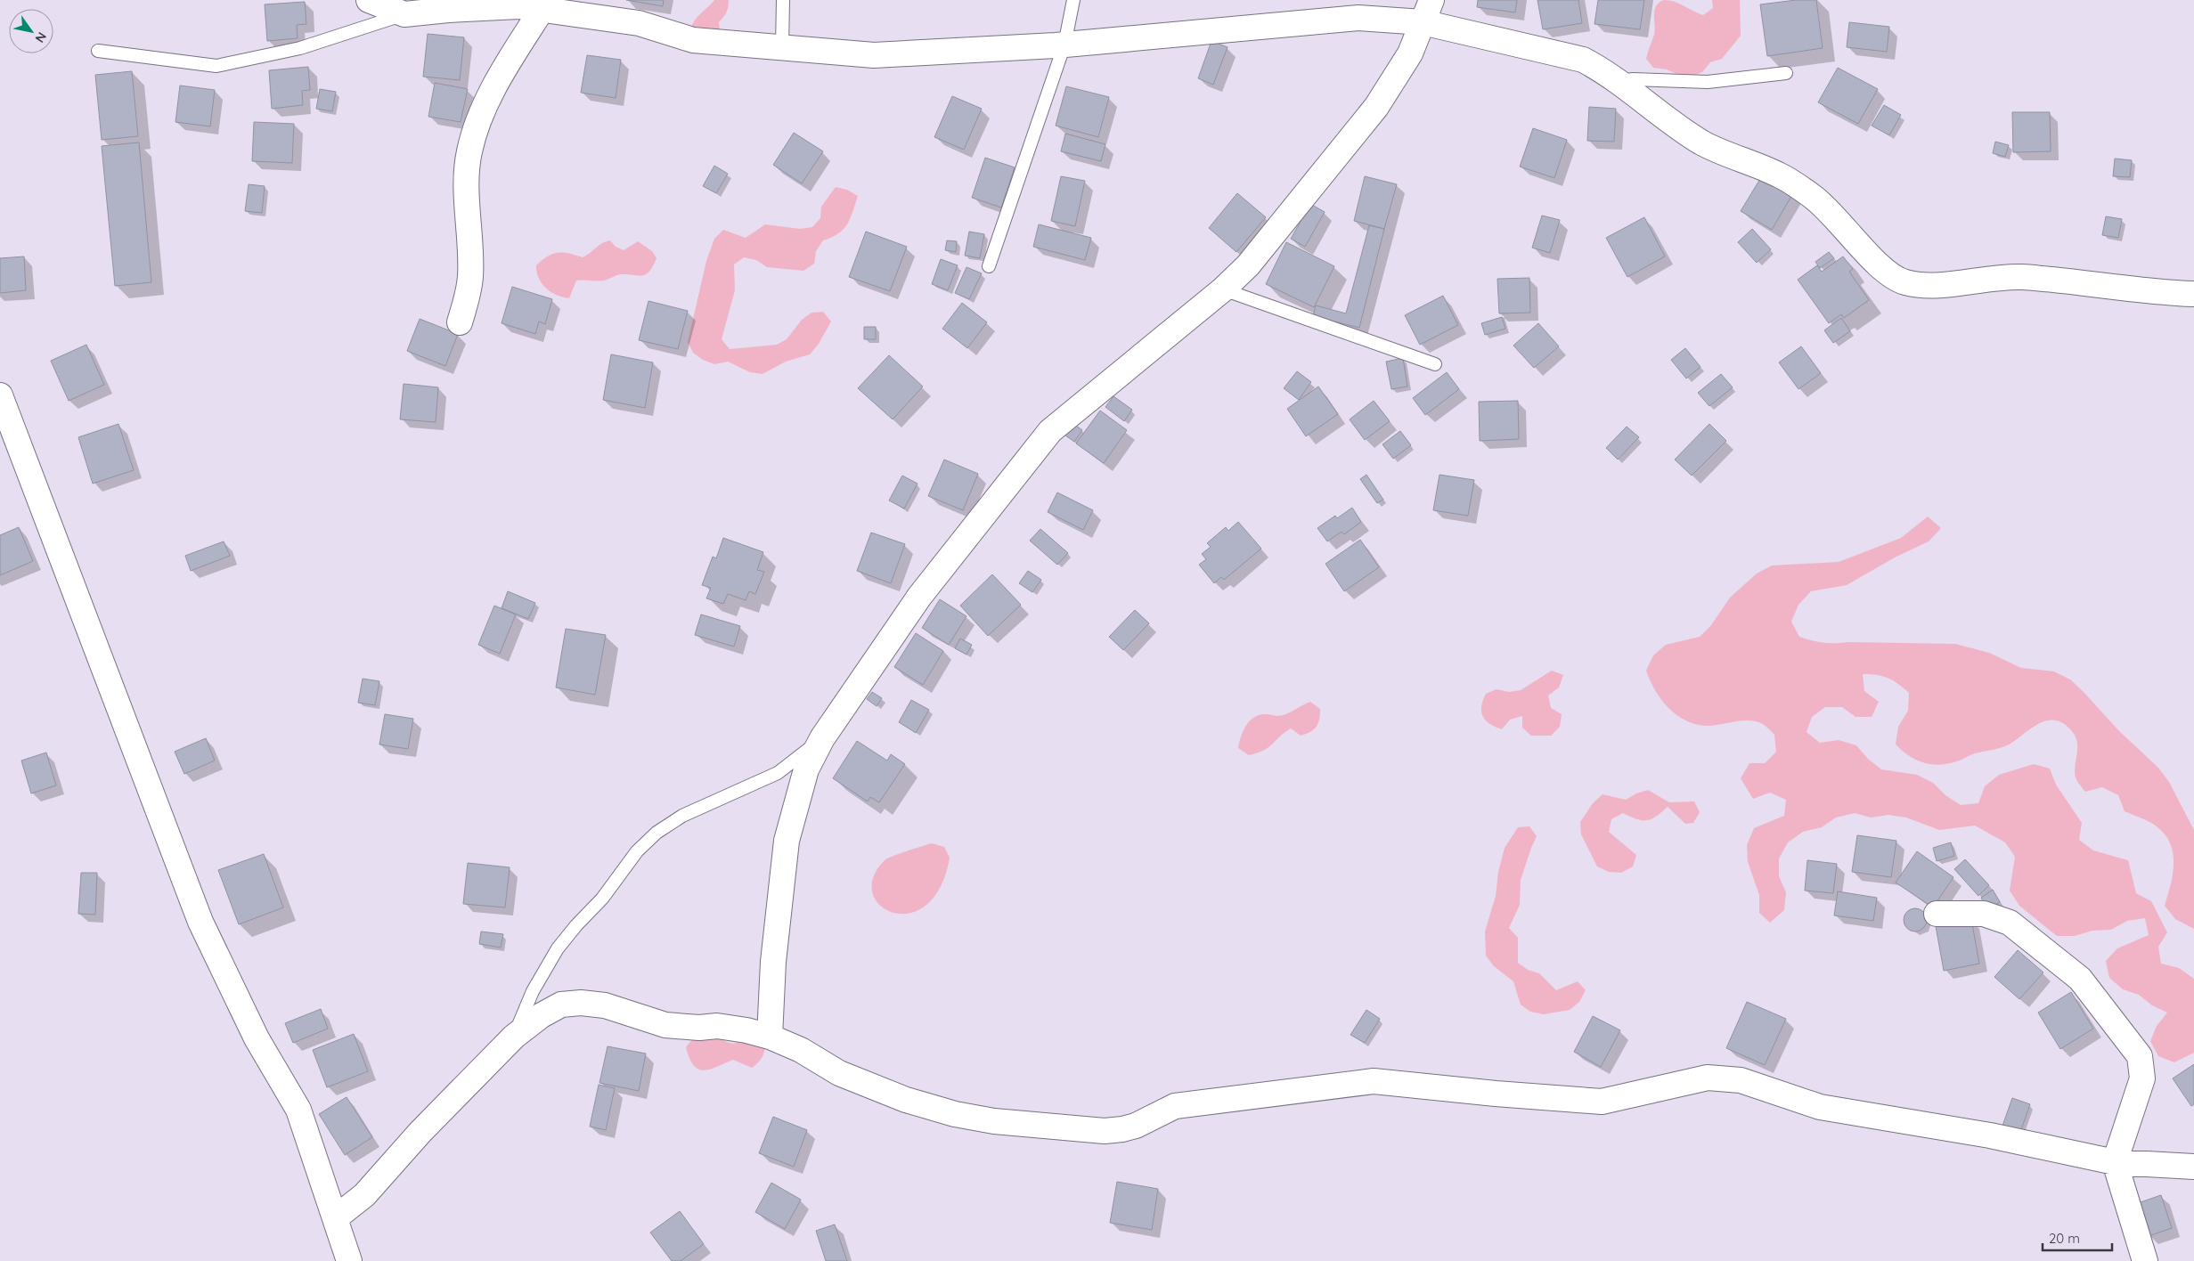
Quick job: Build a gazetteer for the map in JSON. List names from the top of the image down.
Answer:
{
  "scale_bar": "20 m",
  "north": "bottom right"
}
